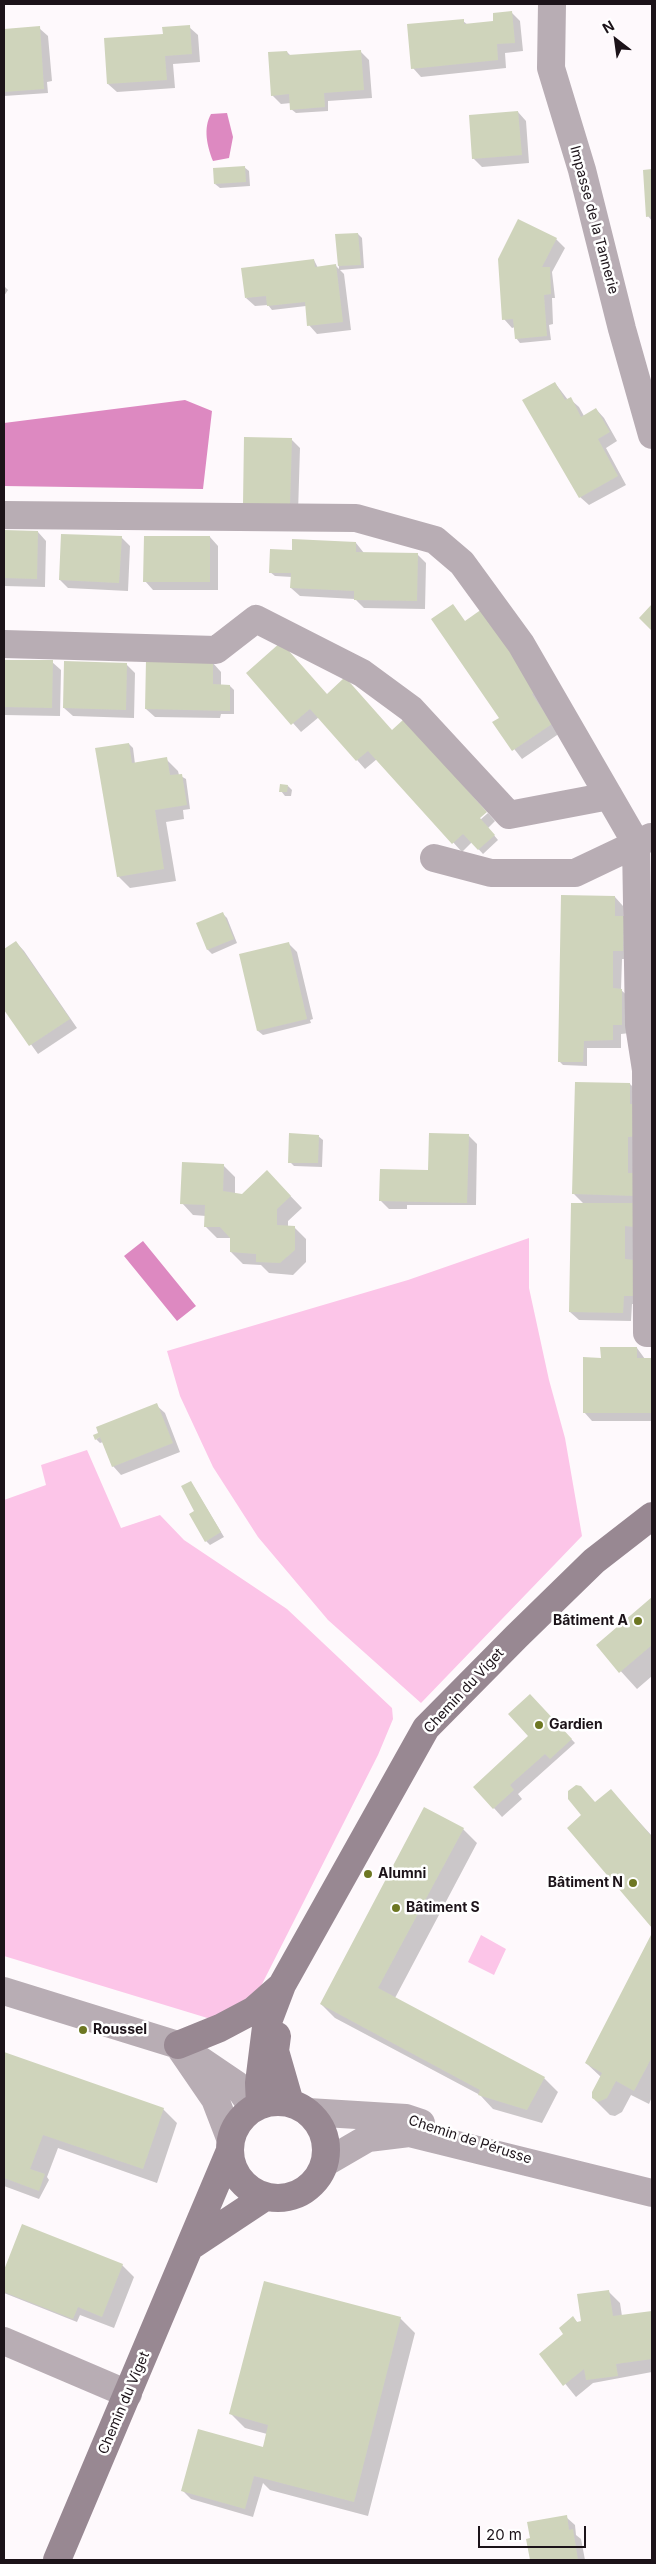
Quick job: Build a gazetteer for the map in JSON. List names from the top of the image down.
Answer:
{
  "streets": {
    "street": ["Impasse de la Tannerie", "Chemin du Viget", "Chemin de Pérusse"]
  },
  "crossings": [
    ["Chemin du Viget", "Chemin de Pérusse"]
  ],
  "places": [
    "Bâtiment A",
    "Gardien",
    "Alumni",
    "Bâtiment N",
    "Bâtiment S",
    "Roussel"
  ],
  "scale_bar": "20 m",
  "north": "top left"
}
